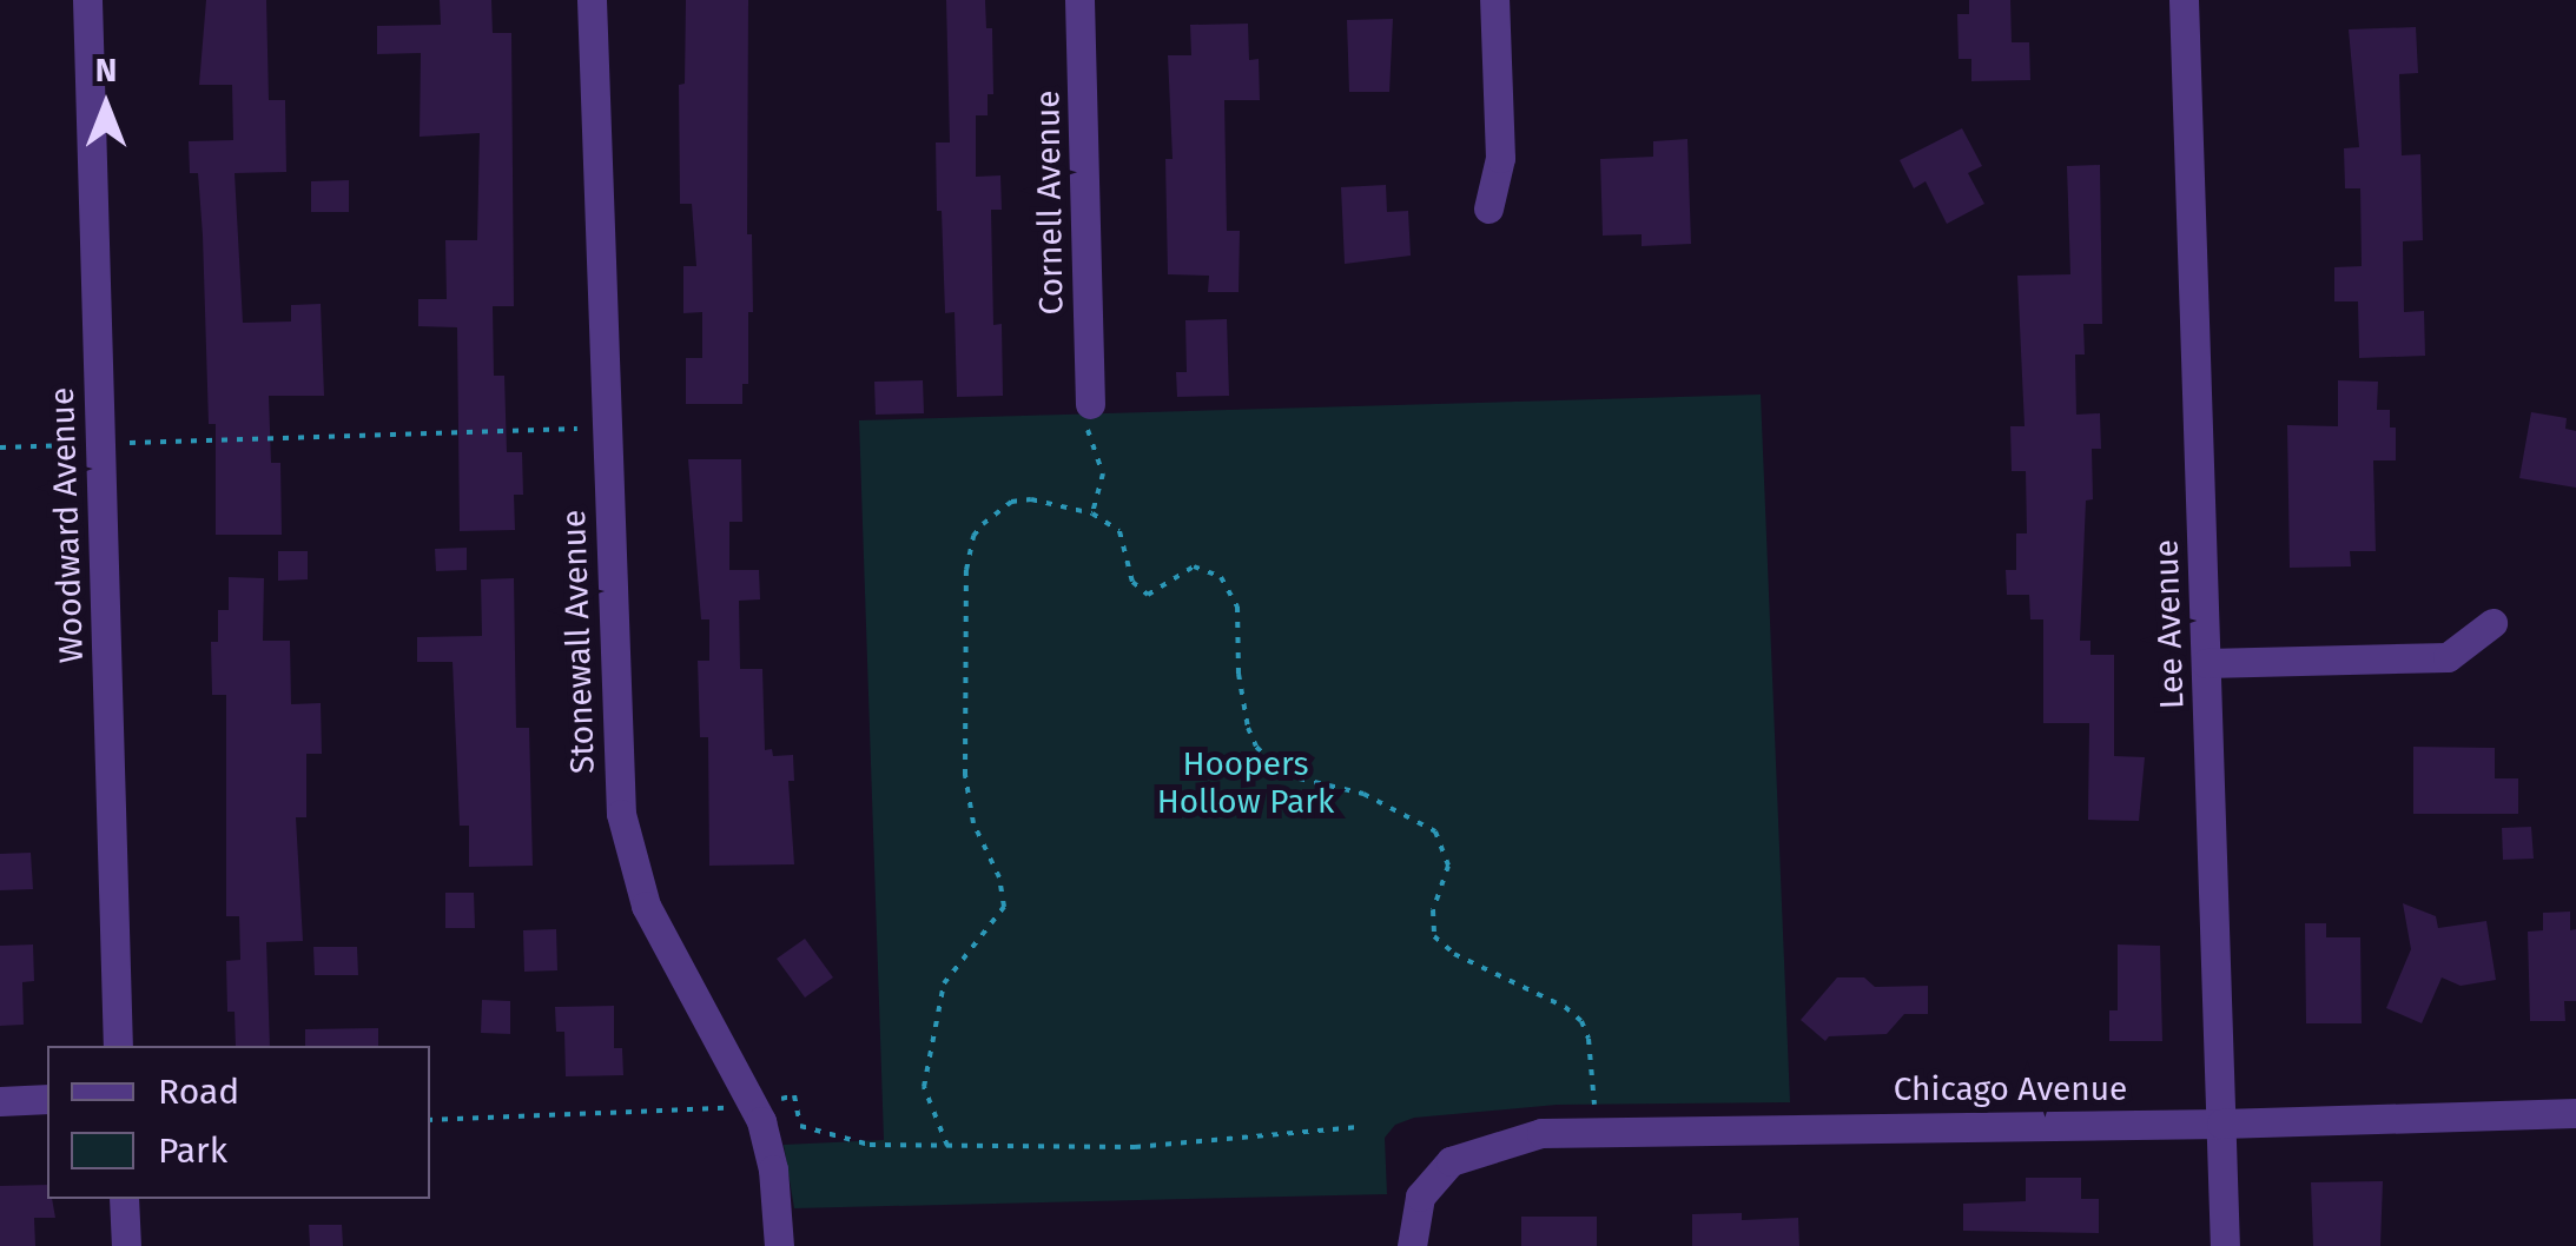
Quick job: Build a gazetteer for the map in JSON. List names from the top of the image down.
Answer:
{
  "streets": {
    "street": [
      "Cornell Avenue",
      "Woodward Avenue",
      "Lee Avenue",
      "Stonewall Avenue",
      "Chicago Avenue"
    ]
  },
  "crossings": [
    ["Lee Avenue", "Chicago Avenue"]
  ],
  "parks": ["Hoopers Hollow Park"],
  "legend": ["Road", "Park"],
  "north": "top"
}
